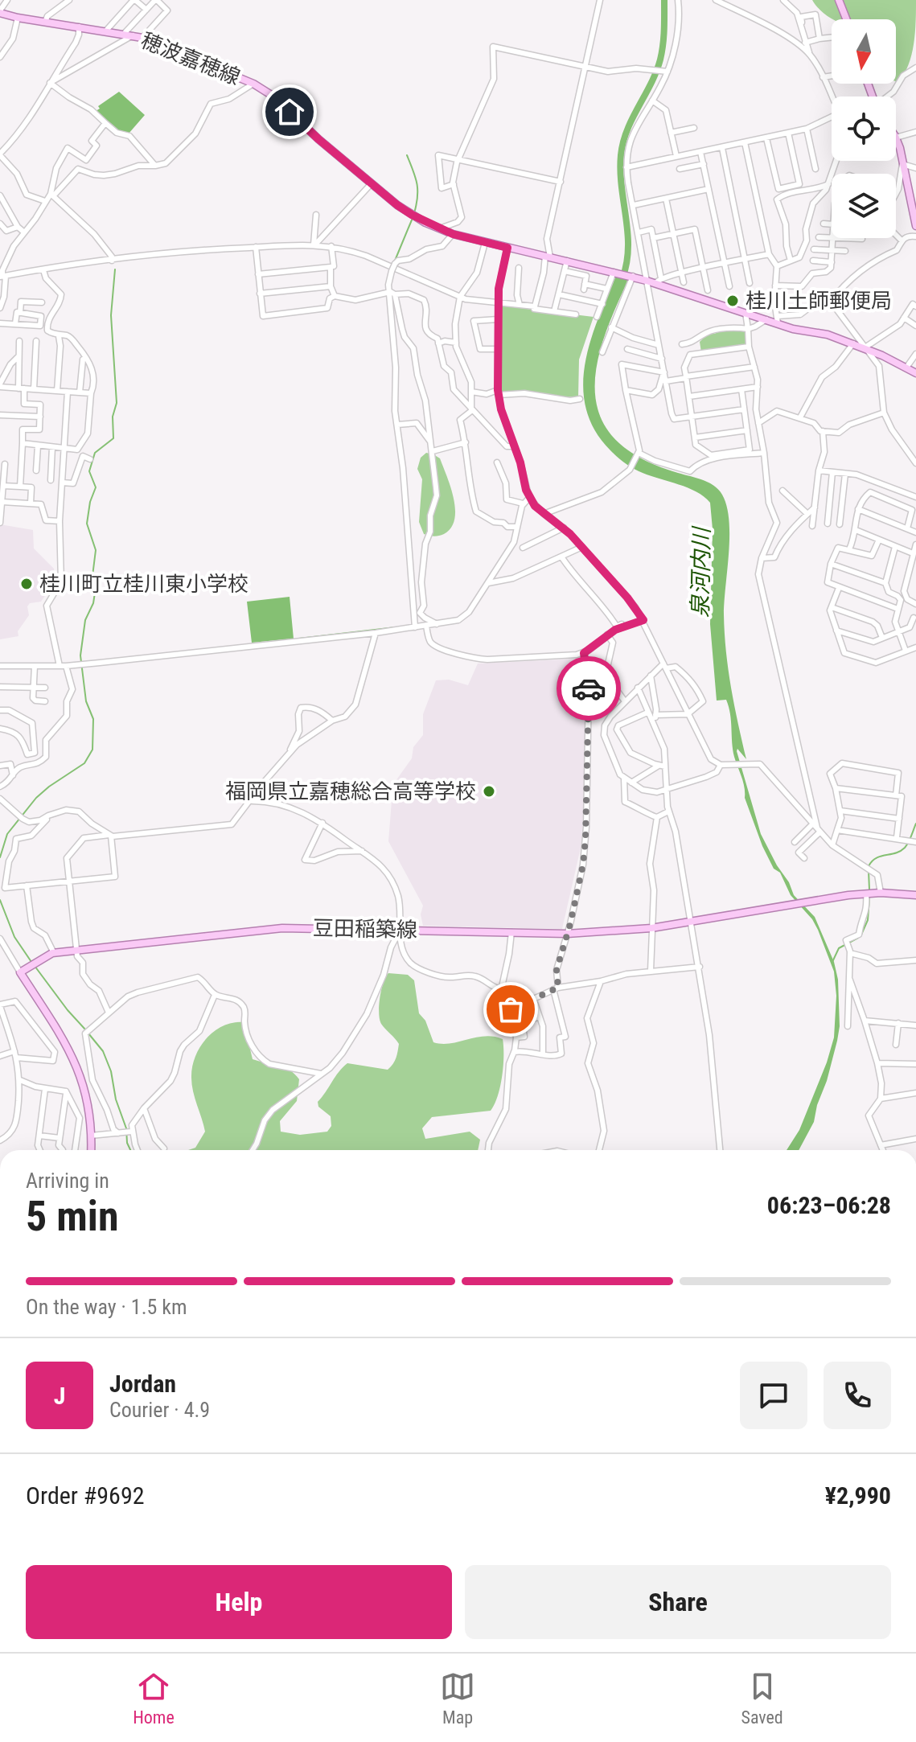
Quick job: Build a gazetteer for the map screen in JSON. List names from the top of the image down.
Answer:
{
  "streets": {
    "main road": ["穂波嘉穂線", "豆田稲築線"]
  },
  "water": ["泉河内川"],
  "places": ["桂川土師郵便局", "桂川町立桂川東小学校", "福岡県立嘉穂総合高等学校"],
  "north": "bottom",
  "page": {
    "heading": ["5 min", "Arriving in", "06:23–06:28"],
    "panel": [
      "Jordan",
      "Courier · 4.9",
      "Order #9692",
      "¥2,990"
    ],
    "bar": "On the way · 1.5 km",
    "round": "J",
    "buttons": ["Help", "Share"],
    "tabs": ["Home", "Map", "Saved"]
  }
}
